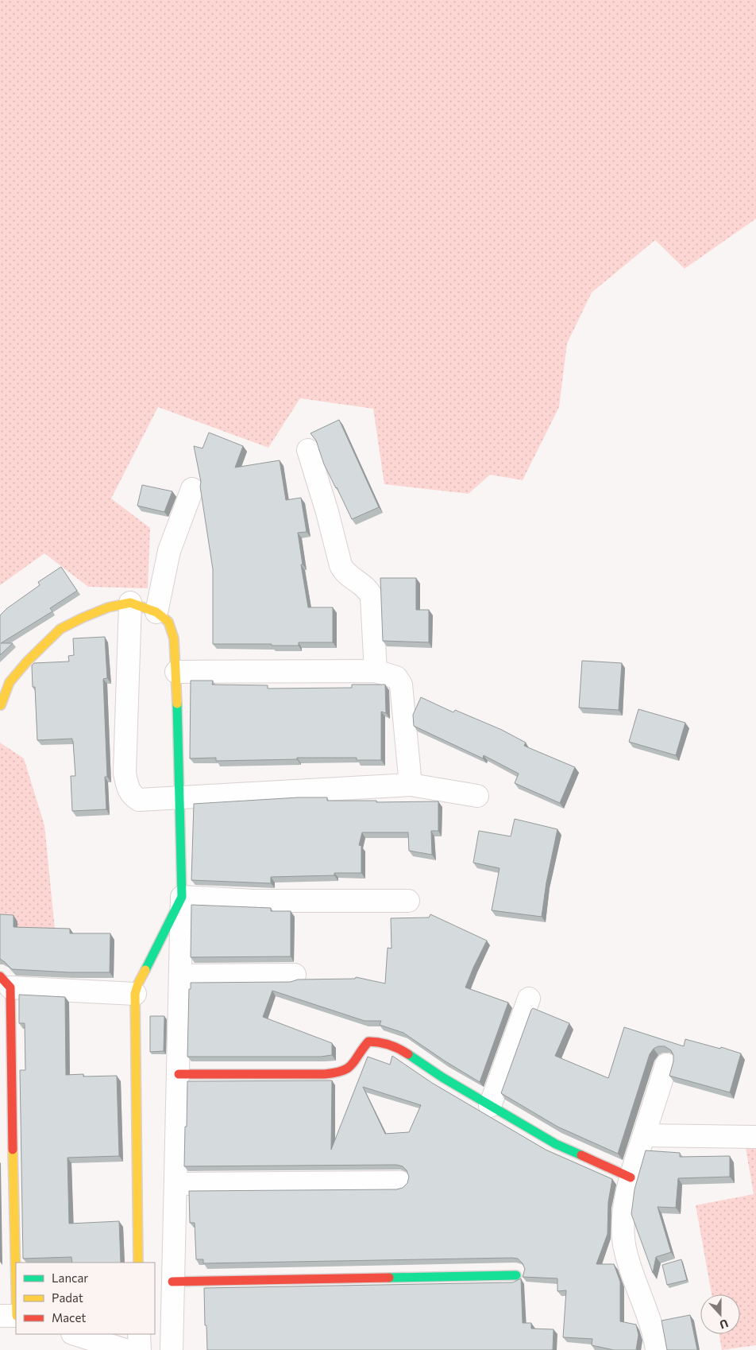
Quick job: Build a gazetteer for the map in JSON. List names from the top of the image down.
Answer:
{
  "legend": ["Lancar", "Padat", "Macet"],
  "north": "bottom"
}
